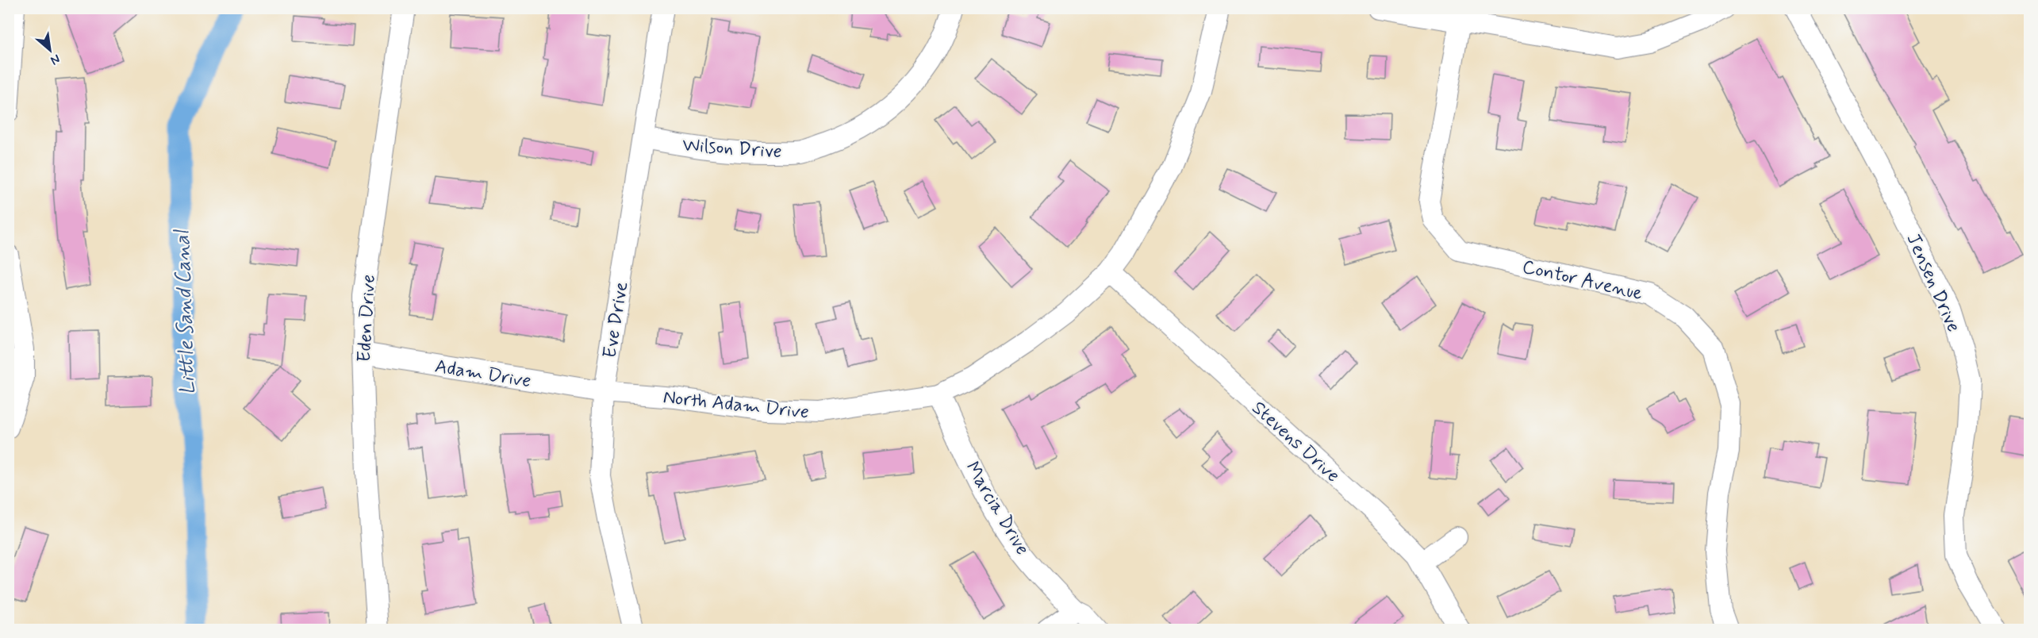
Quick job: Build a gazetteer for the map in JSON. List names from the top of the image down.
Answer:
{
  "streets": {
    "street": [
      "Wilson Drive",
      "Contor Avenue",
      "Jensen Drive",
      "Eden Drive",
      "Eve Drive",
      "Adam Drive",
      "North Adam Drive",
      "Stevens Drive",
      "Marcia Drive"
    ]
  },
  "crossings": [
    ["Wilson Drive", "Eve Drive"],
    ["Eden Drive", "Adam Drive"],
    ["Eve Drive", "Adam Drive"],
    ["Eve Drive", "North Adam Drive"],
    ["Adam Drive", "North Adam Drive"],
    ["North Adam Drive", "Stevens Drive"],
    ["North Adam Drive", "Marcia Drive"]
  ],
  "water": ["Little Sand Canal"],
  "north": "bottom right"
}
